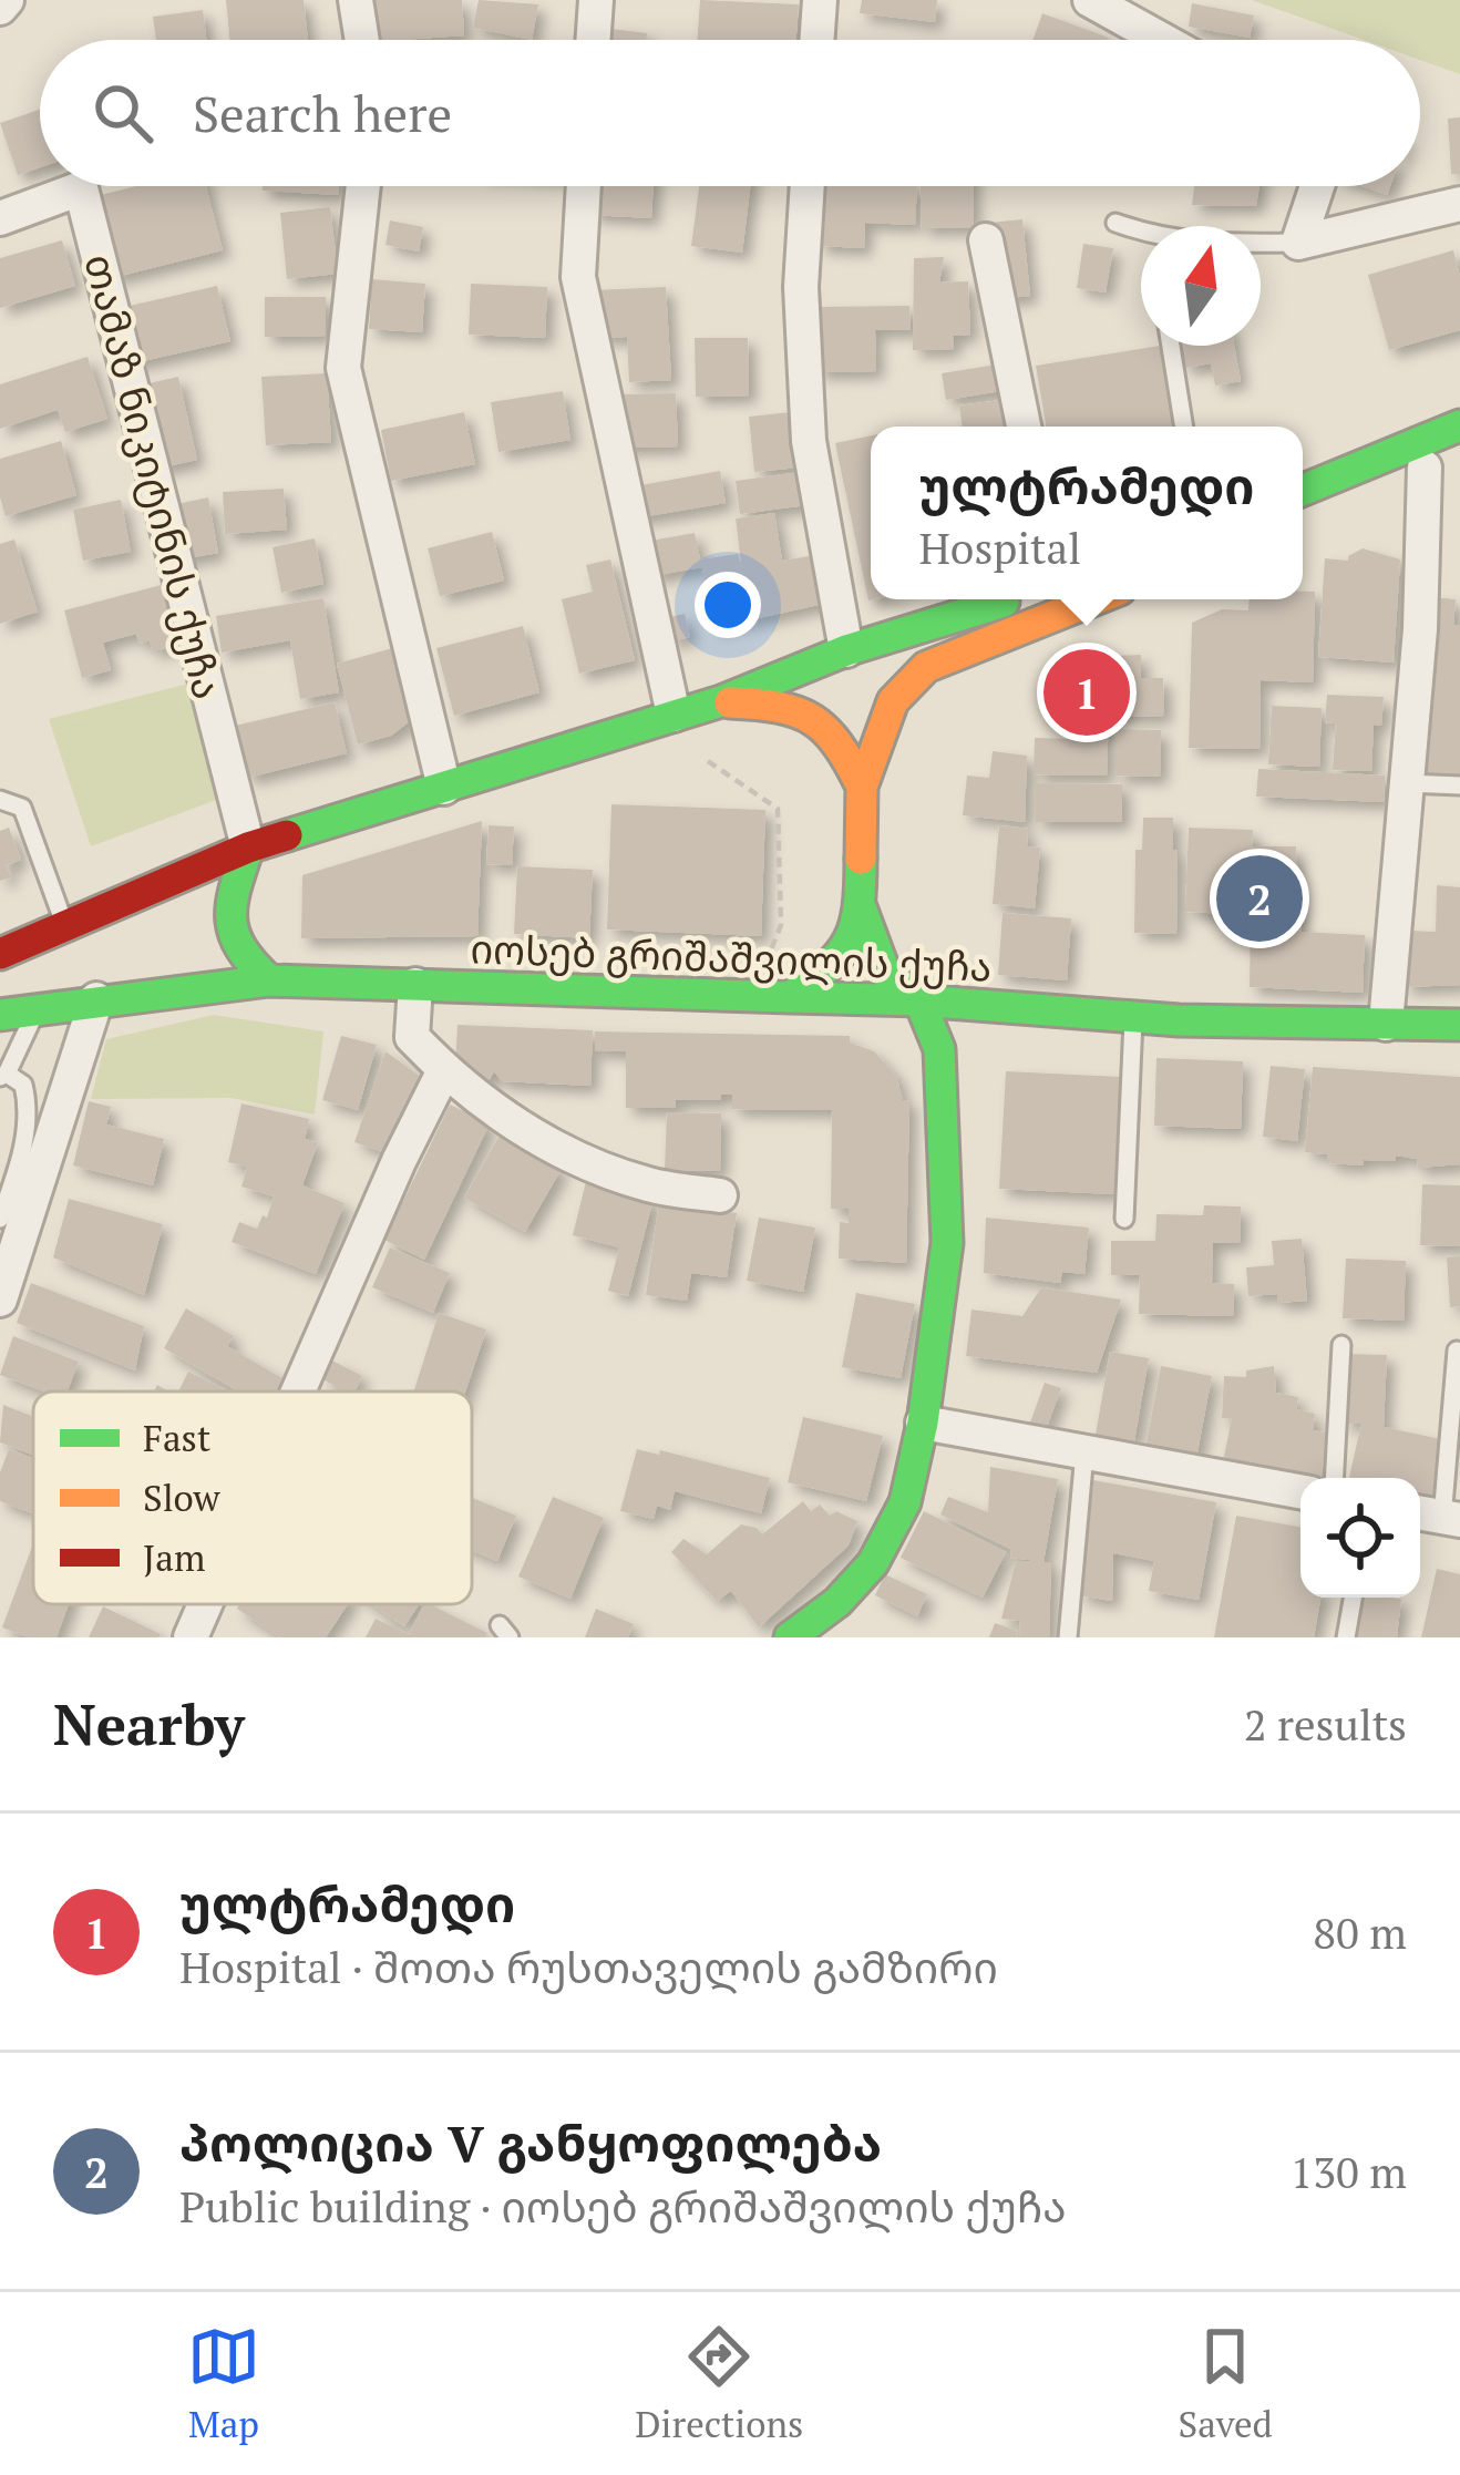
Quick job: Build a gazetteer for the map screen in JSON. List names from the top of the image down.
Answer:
{
  "streets": {
    "main road": ["იოსებ გრიშაშვილის ქუჩა"],
    "street": ["თამაზ ნიკიტინის ქუჩა"]
  },
  "legend": ["Fast", "Slow", "Jam"],
  "north": "top",
  "page": {
    "search": "Search here",
    "popup": ["ულტრამედი", "Hospital"],
    "pins": ["1", "2"],
    "heading": ["Nearby", "2 results"],
    "list": [
      {
        "mark": "1",
        "name": "ულტრამედი",
        "note": "Hospital · შოთა რუსთაველის გამზირი",
        "value": "80 m"
      },
      {
        "mark": "2",
        "name": "პოლიცია V განყოფილება",
        "note": "Public building · იოსებ გრიშაშვილის ქუჩა",
        "value": "130 m"
      }
    ],
    "nav": ["Map", "Directions", "Saved"]
  }
}
